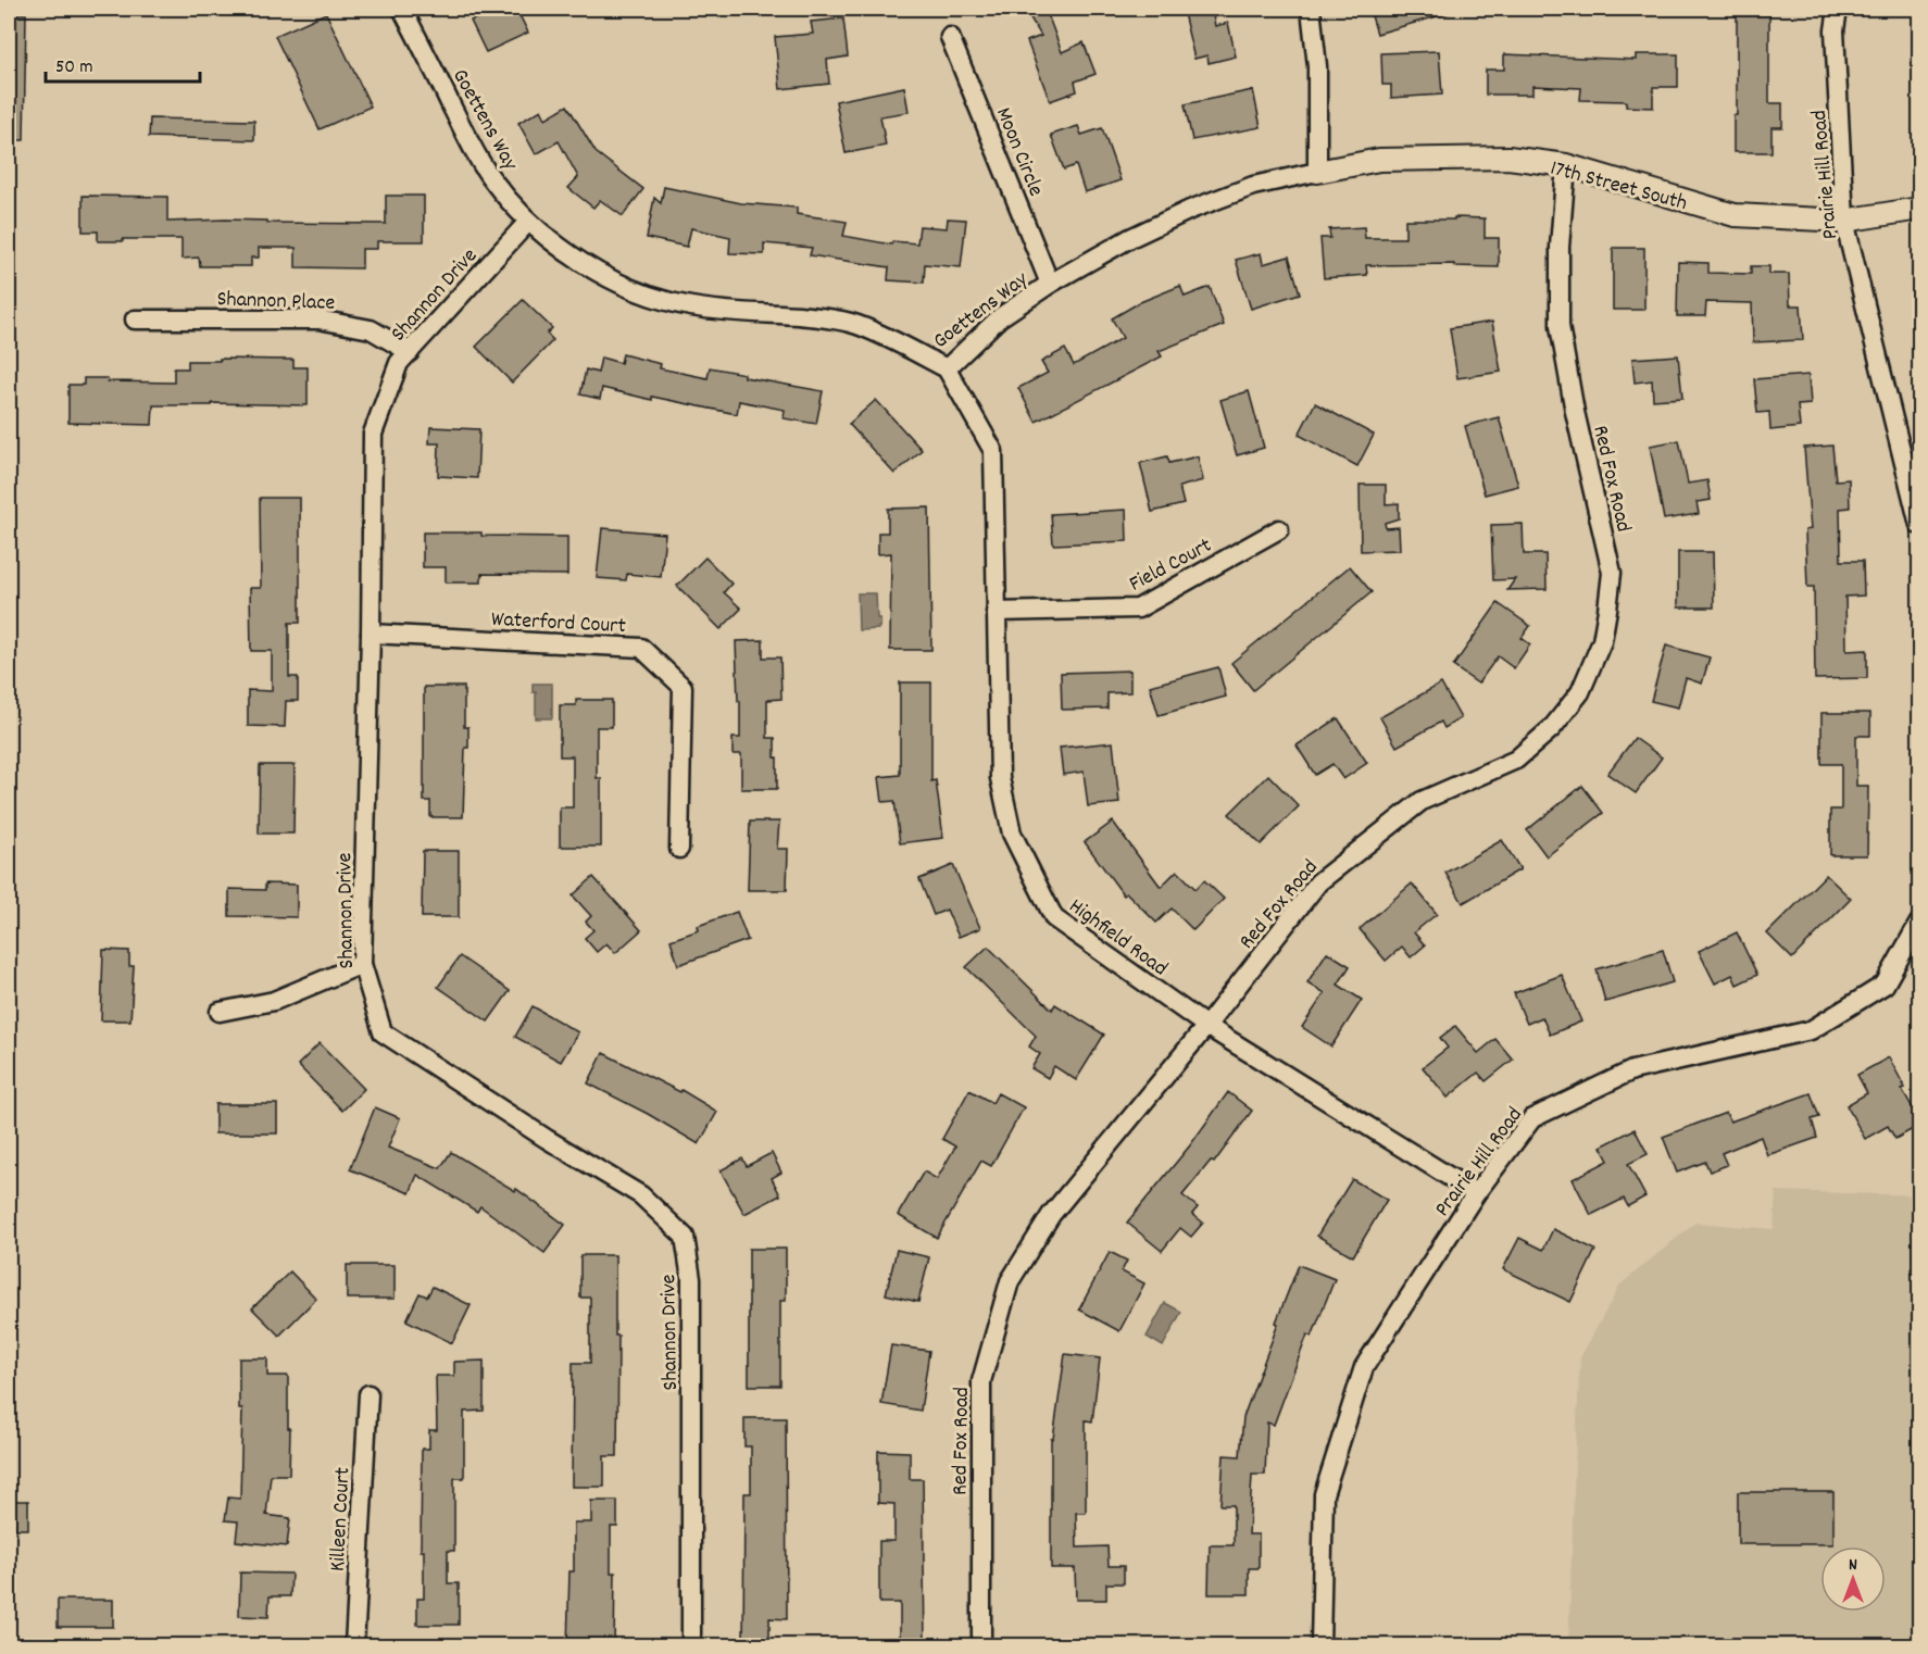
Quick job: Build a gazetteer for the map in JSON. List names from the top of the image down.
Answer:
{
  "streets": {
    "street": [
      "Goettens Way",
      "Moon Circle",
      "Prairie Hill Road",
      "17th Street South",
      "Shannon Drive",
      "Shannon Place",
      "Red Fox Road",
      "Field Court",
      "Waterford Court",
      "Highfield Road",
      "Killeen Court"
    ]
  },
  "crossings": [
    ["Goettens Way", "Moon Circle"],
    ["Goettens Way", "17th Street South"],
    ["Goettens Way", "Shannon Drive"],
    ["Goettens Way", "Highfield Road"],
    ["Prairie Hill Road", "17th Street South"],
    ["Prairie Hill Road", "Highfield Road"],
    ["17th Street South", "Red Fox Road"],
    ["Shannon Drive", "Shannon Place"],
    ["Shannon Drive", "Waterford Court"],
    ["Red Fox Road", "Highfield Road"],
    ["Field Court", "Highfield Road"]
  ],
  "scale_bar": "50 m",
  "north": "top"
}
